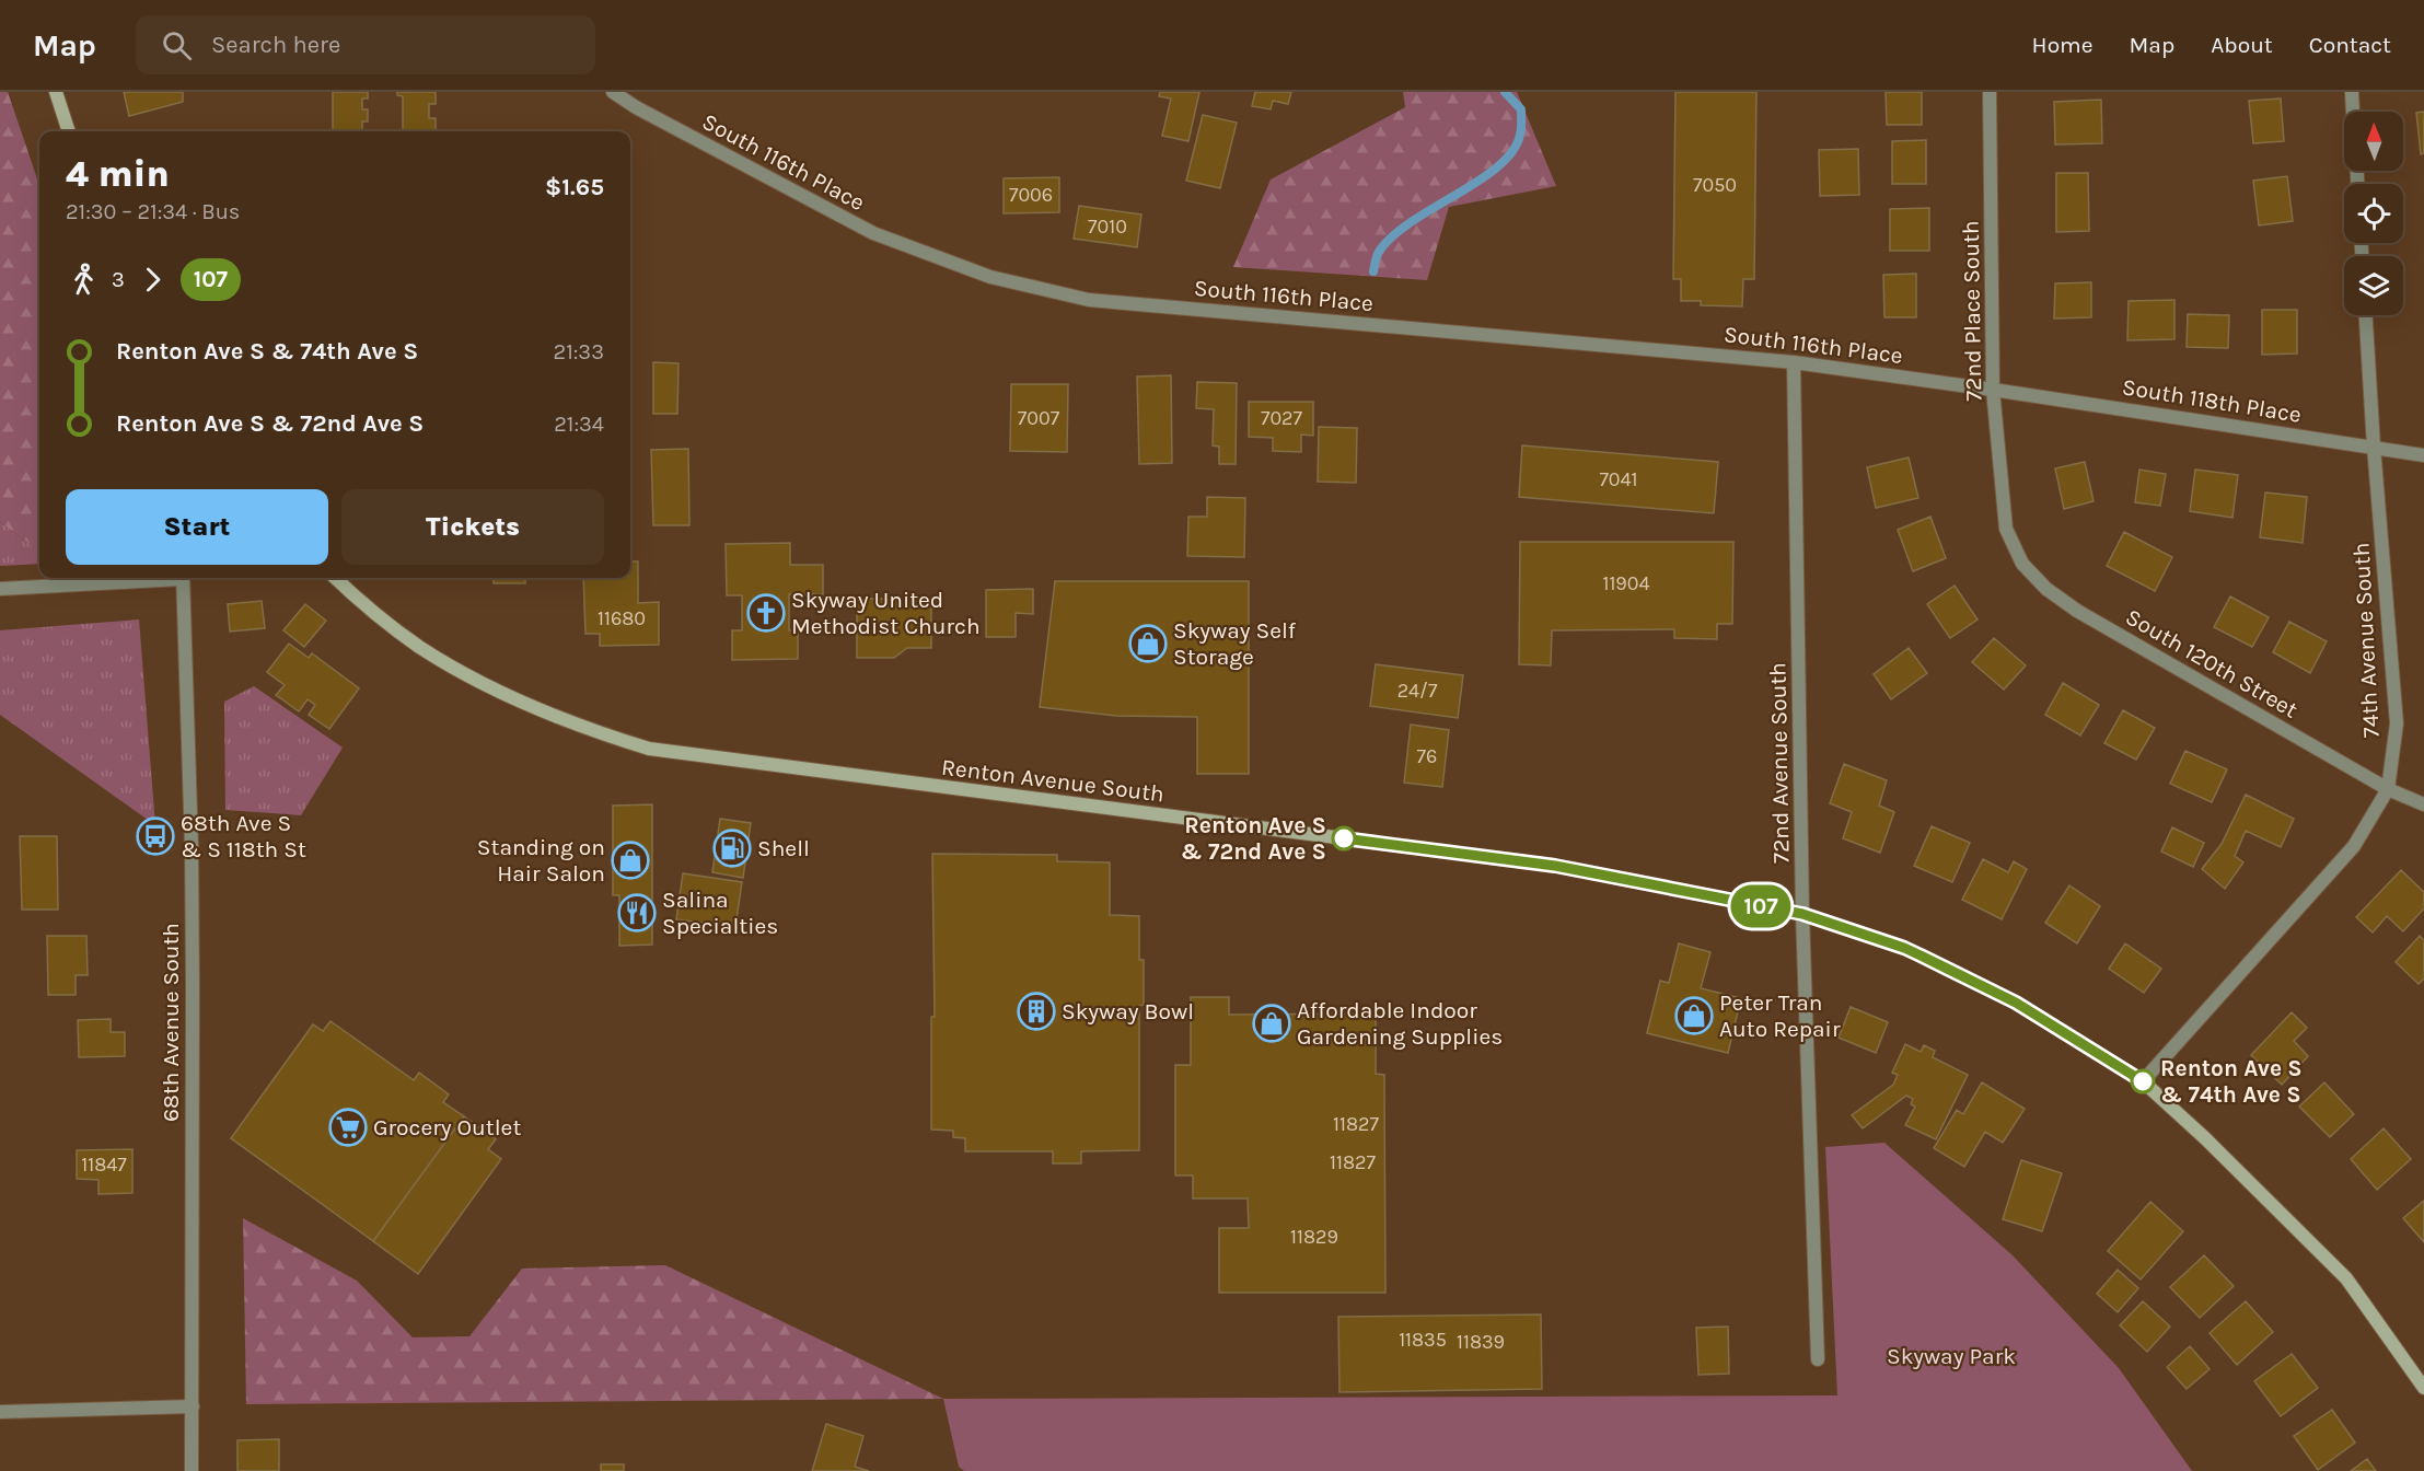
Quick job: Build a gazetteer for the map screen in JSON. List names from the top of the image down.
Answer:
{
  "streets": {
    "main road": ["Renton Avenue South"],
    "street": [
      "South 116th Place",
      "72nd Place South",
      "South 118th Place",
      "74th Avenue South",
      "South 120th Street",
      "72nd Avenue South",
      "68th Avenue South"
    ]
  },
  "crossings": [
    ["South 116th Place", "72nd Place South"],
    ["South 116th Place", "South 118th Place"],
    ["South 116th Place", "72nd Avenue South"],
    ["72nd Place South", "South 118th Place"],
    ["72nd Place South", "South 120th Street"],
    ["South 118th Place", "74th Avenue South"],
    ["74th Avenue South", "South 120th Street"],
    ["74th Avenue South", "Renton Avenue South"],
    ["72nd Avenue South", "Renton Avenue South"]
  ],
  "parks": ["Skyway Park"],
  "places": {
    "church": ["Skyway United Methodist Church"],
    "shop": [
      "Skyway Self Storage",
      "Standing on Hair Salon",
      "Peter Tran Auto Repair",
      "Affordable Indoor Gardening Supplies"
    ],
    "bus stop": ["68th Ave S & S 118th St"],
    "other": ["Renton Ave S & 72nd Ave S", "Renton Ave S & 74th Ave S"],
    "fuel station": ["Shell"],
    "restaurant": ["Salina Specialties"],
    "building": ["Skyway Bowl"],
    "supermarket": ["Grocery Outlet"]
  },
  "lines": ["bus line 107"],
  "house_numbers": [
    "7050",
    "7006",
    "7010",
    "7007",
    "7027",
    "7041",
    "11904",
    "11680",
    "24/7",
    "76",
    "11827",
    "11827",
    "11847",
    "11829",
    "11835",
    "11839"
  ],
  "north": "top",
  "page": {
    "header": "Map",
    "search": "Search here",
    "nav": [
      "Home",
      "Map",
      "About",
      "Contact"
    ],
    "on_map": "107",
    "heading": ["4 min", "21:30 – 21:34 · Bus", "$1.65"],
    "legs": ["3", "107"],
    "list": [
      {
        "name": "Renton Ave S & 74th Ave S",
        "value": "21:33"
      },
      {
        "name": "Renton Ave S & 72nd Ave S",
        "value": "21:34"
      }
    ],
    "buttons": ["Start", "Tickets"]
  }
}
